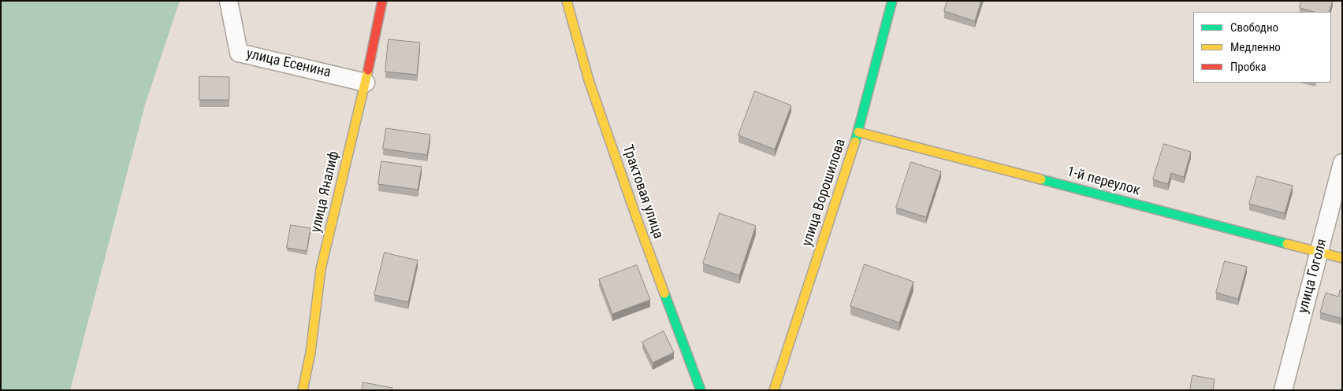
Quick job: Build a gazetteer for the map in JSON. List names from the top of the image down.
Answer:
{
  "streets": {
    "street": [
      "улица Есенина",
      "1-й переулок",
      "улица Яналиф",
      "Трактовая улица",
      "улица Ворошилова",
      "улица Гоголя"
    ]
  },
  "crossings": [
    ["улица Есенина", "улица Яналиф"],
    ["1-й переулок", "улица Ворошилова"],
    ["1-й переулок", "улица Гоголя"]
  ],
  "legend": ["Свободно", "Медленно", "Пробка"]
}
